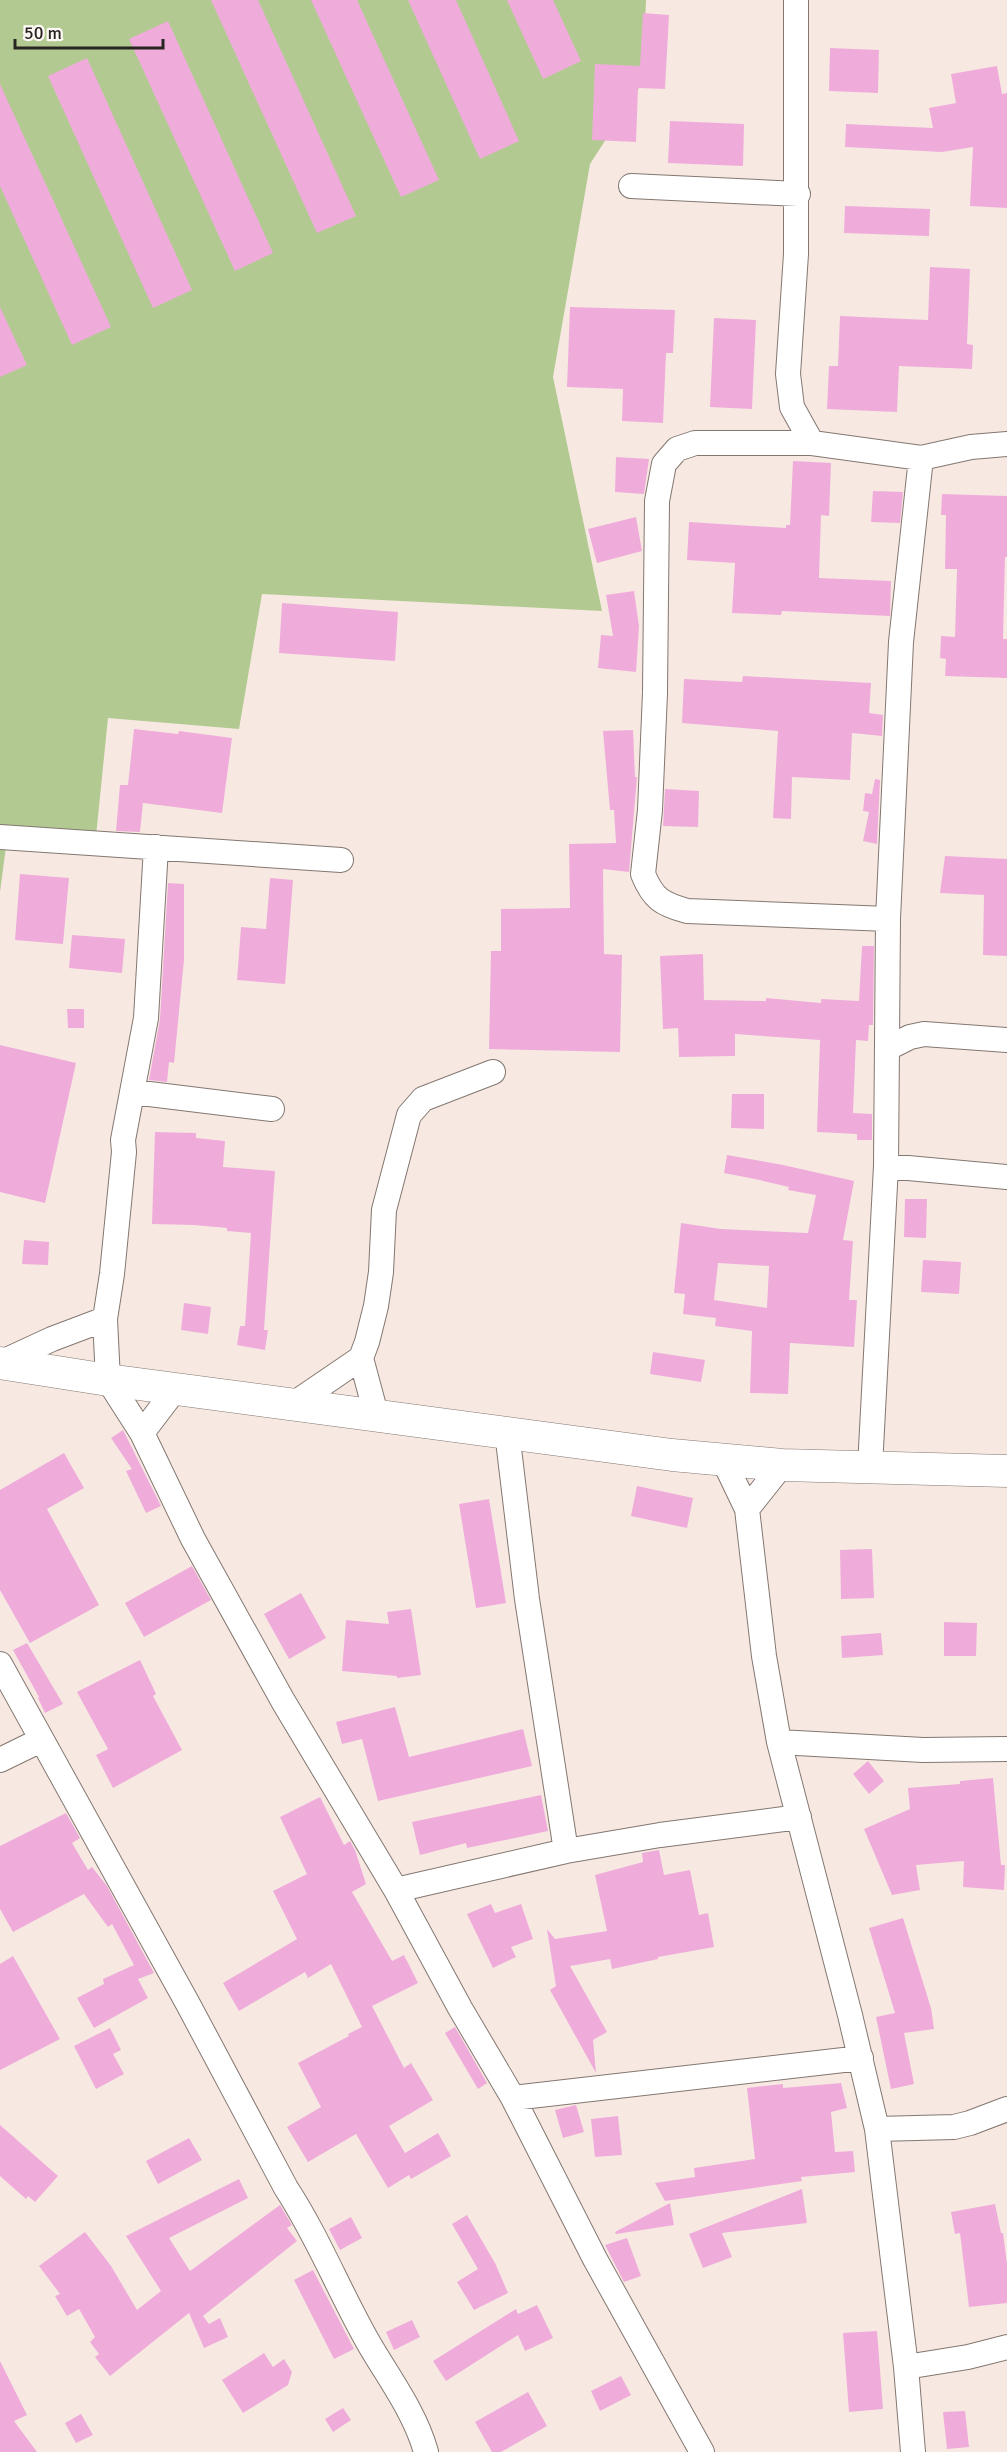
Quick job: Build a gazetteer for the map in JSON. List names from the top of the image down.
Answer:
{
  "scale_bar": "50 m"
}
